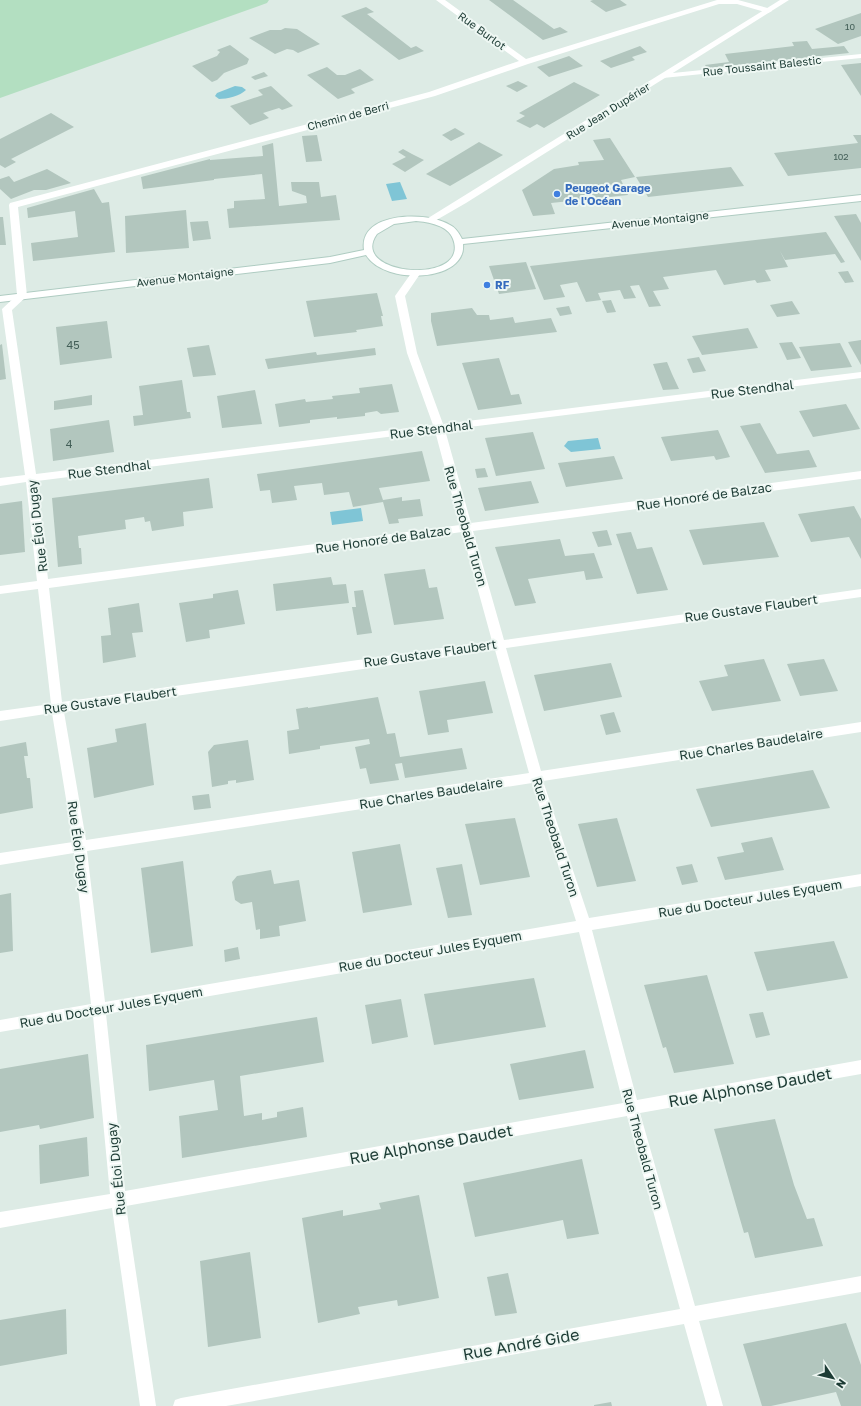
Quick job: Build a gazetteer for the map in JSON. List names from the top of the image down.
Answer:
{
  "streets": {
    "street": [
      "Rue Burlot",
      "Rue Toussaint Balestic",
      "Rue Jean Dupérier",
      "Chemin de Berri",
      "Avenue Montaigne",
      "Rue Stendhal",
      "Rue Honoré de Balzac",
      "Rue Éloi Dugay",
      "Rue Theobald Turon",
      "Rue Gustave Flaubert",
      "Rue Charles Baudelaire",
      "Rue du Docteur Jules Eyquem",
      "Rue Alphonse Daudet",
      "Rue André Gide"
    ]
  },
  "crossings": [
    ["Rue Burlot", "Chemin de Berri"],
    ["Rue Toussaint Balestic", "Rue Jean Dupérier"],
    ["Rue Jean Dupérier", "Chemin de Berri"],
    ["Rue Jean Dupérier", "Avenue Montaigne"],
    ["Rue Jean Dupérier", "Rue Theobald Turon"],
    ["Chemin de Berri", "Avenue Montaigne"],
    ["Chemin de Berri", "Rue Éloi Dugay"],
    ["Avenue Montaigne", "Rue Éloi Dugay"],
    ["Avenue Montaigne", "Rue Theobald Turon"],
    ["Rue Stendhal", "Rue Éloi Dugay"],
    ["Rue Stendhal", "Rue Theobald Turon"],
    ["Rue Honoré de Balzac", "Rue Éloi Dugay"],
    ["Rue Honoré de Balzac", "Rue Theobald Turon"],
    ["Rue Éloi Dugay", "Rue Gustave Flaubert"],
    ["Rue Éloi Dugay", "Rue Charles Baudelaire"],
    ["Rue Éloi Dugay", "Rue du Docteur Jules Eyquem"],
    ["Rue Éloi Dugay", "Rue Alphonse Daudet"],
    ["Rue Theobald Turon", "Rue Gustave Flaubert"],
    ["Rue Theobald Turon", "Rue Charles Baudelaire"],
    ["Rue Theobald Turon", "Rue du Docteur Jules Eyquem"],
    ["Rue Theobald Turon", "Rue Alphonse Daudet"],
    ["Rue Theobald Turon", "Rue André Gide"]
  ],
  "places": ["Peugeot Garage de l'Océan", "RF"],
  "house_numbers": [
    "10",
    "102",
    "45",
    "4"
  ],
  "north": "bottom right"
}
